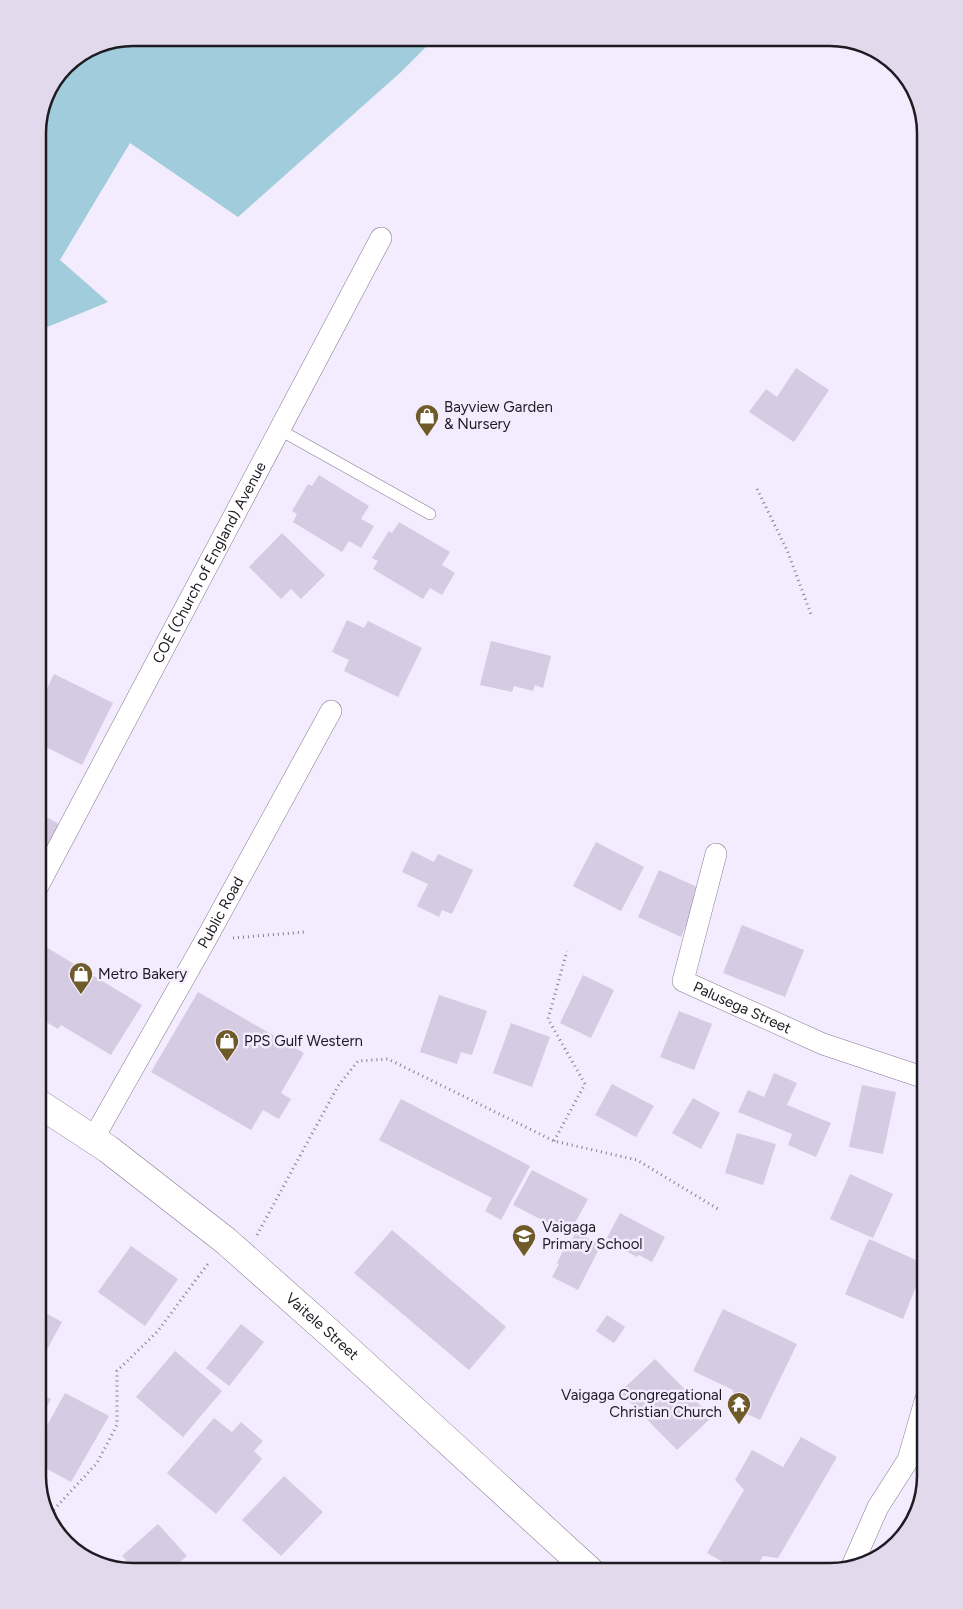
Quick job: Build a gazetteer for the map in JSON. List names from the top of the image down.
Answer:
{
  "streets": {
    "main road": ["Vaitele Street"],
    "street": ["COE (Church of England) Avenue", "Public Road", "Palusega Street"]
  },
  "crossings": [
    ["Public Road", "Vaitele Street"]
  ],
  "places": {
    "shop": ["Bayview Garden & Nursery", "Metro Bakery", "PPS Gulf Western"],
    "school or university": ["Vaigaga Primary School"],
    "temple": ["Vaigaga Congregational Christian Church"]
  }
}
